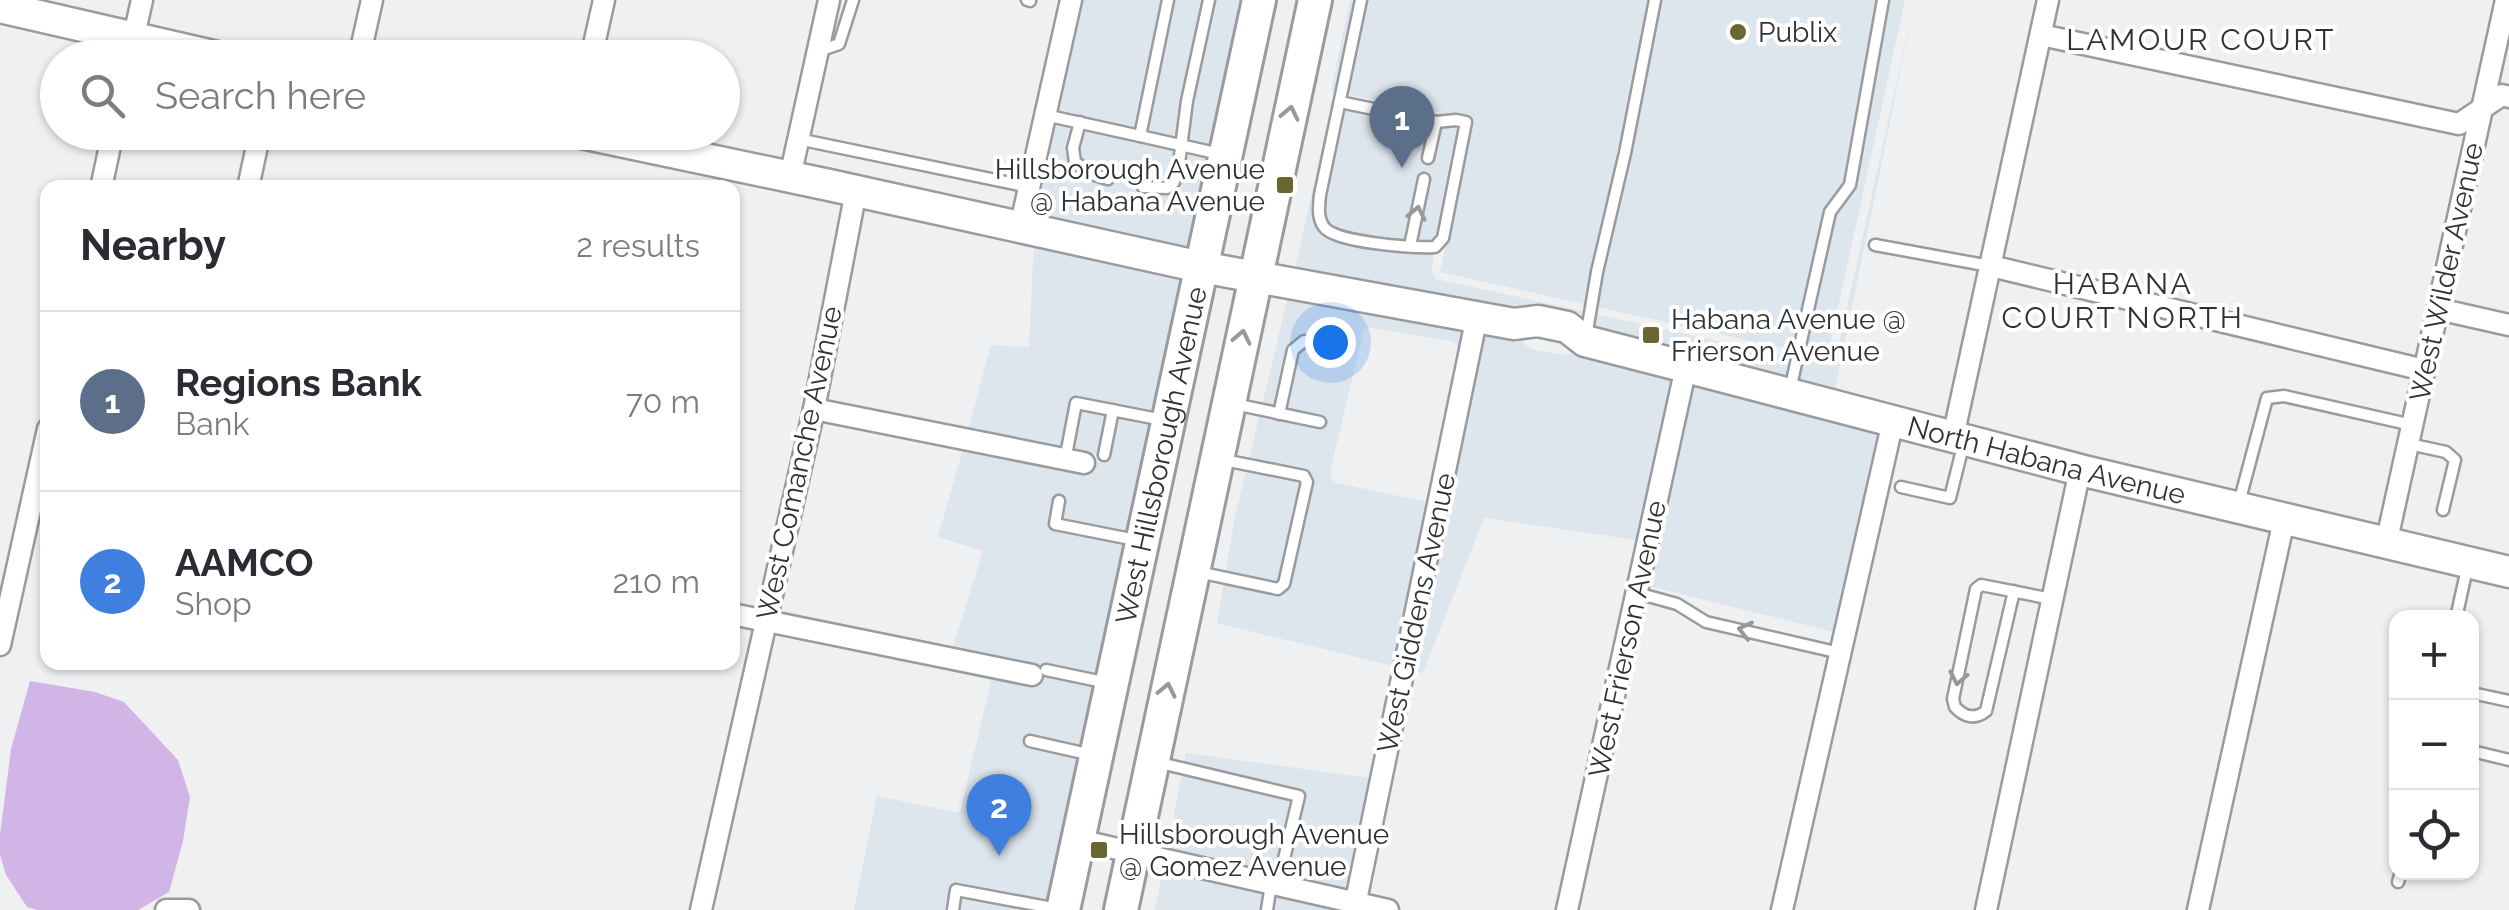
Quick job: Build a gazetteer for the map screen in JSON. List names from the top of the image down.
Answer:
{
  "streets": {
    "main road": ["West Hillsborough Avenue"],
    "street": [
      "West Wilder Avenue",
      "North Habana Avenue",
      "West Comanche Avenue",
      "West Giddens Avenue",
      "West Frierson Avenue"
    ]
  },
  "crossings": [
    ["West Wilder Avenue", "North Habana Avenue"],
    ["West Hillsborough Avenue", "North Habana Avenue"],
    ["North Habana Avenue", "West Comanche Avenue"],
    ["North Habana Avenue", "West Giddens Avenue"],
    ["North Habana Avenue", "West Frierson Avenue"]
  ],
  "districts": ["LAMOUR COURT", "HABANA COURT NORTH"],
  "places": {
    "other": ["Publix"],
    "transit": ["Hillsborough Avenue @ Habana Avenue", "Habana Avenue @ Frierson Avenue", "Hillsborough Avenue @ Gomez Avenue"]
  },
  "page": {
    "search": "Search here",
    "pins": ["1", "2"],
    "heading": ["Nearby", "2 results"],
    "list": [
      {
        "mark": "1",
        "name": "Regions Bank",
        "note": "Bank",
        "value": "70 m"
      },
      {
        "mark": "2",
        "name": "AAMCO",
        "note": "Shop",
        "value": "210 m"
      }
    ],
    "map_buttons": ["+", "−"]
  }
}
